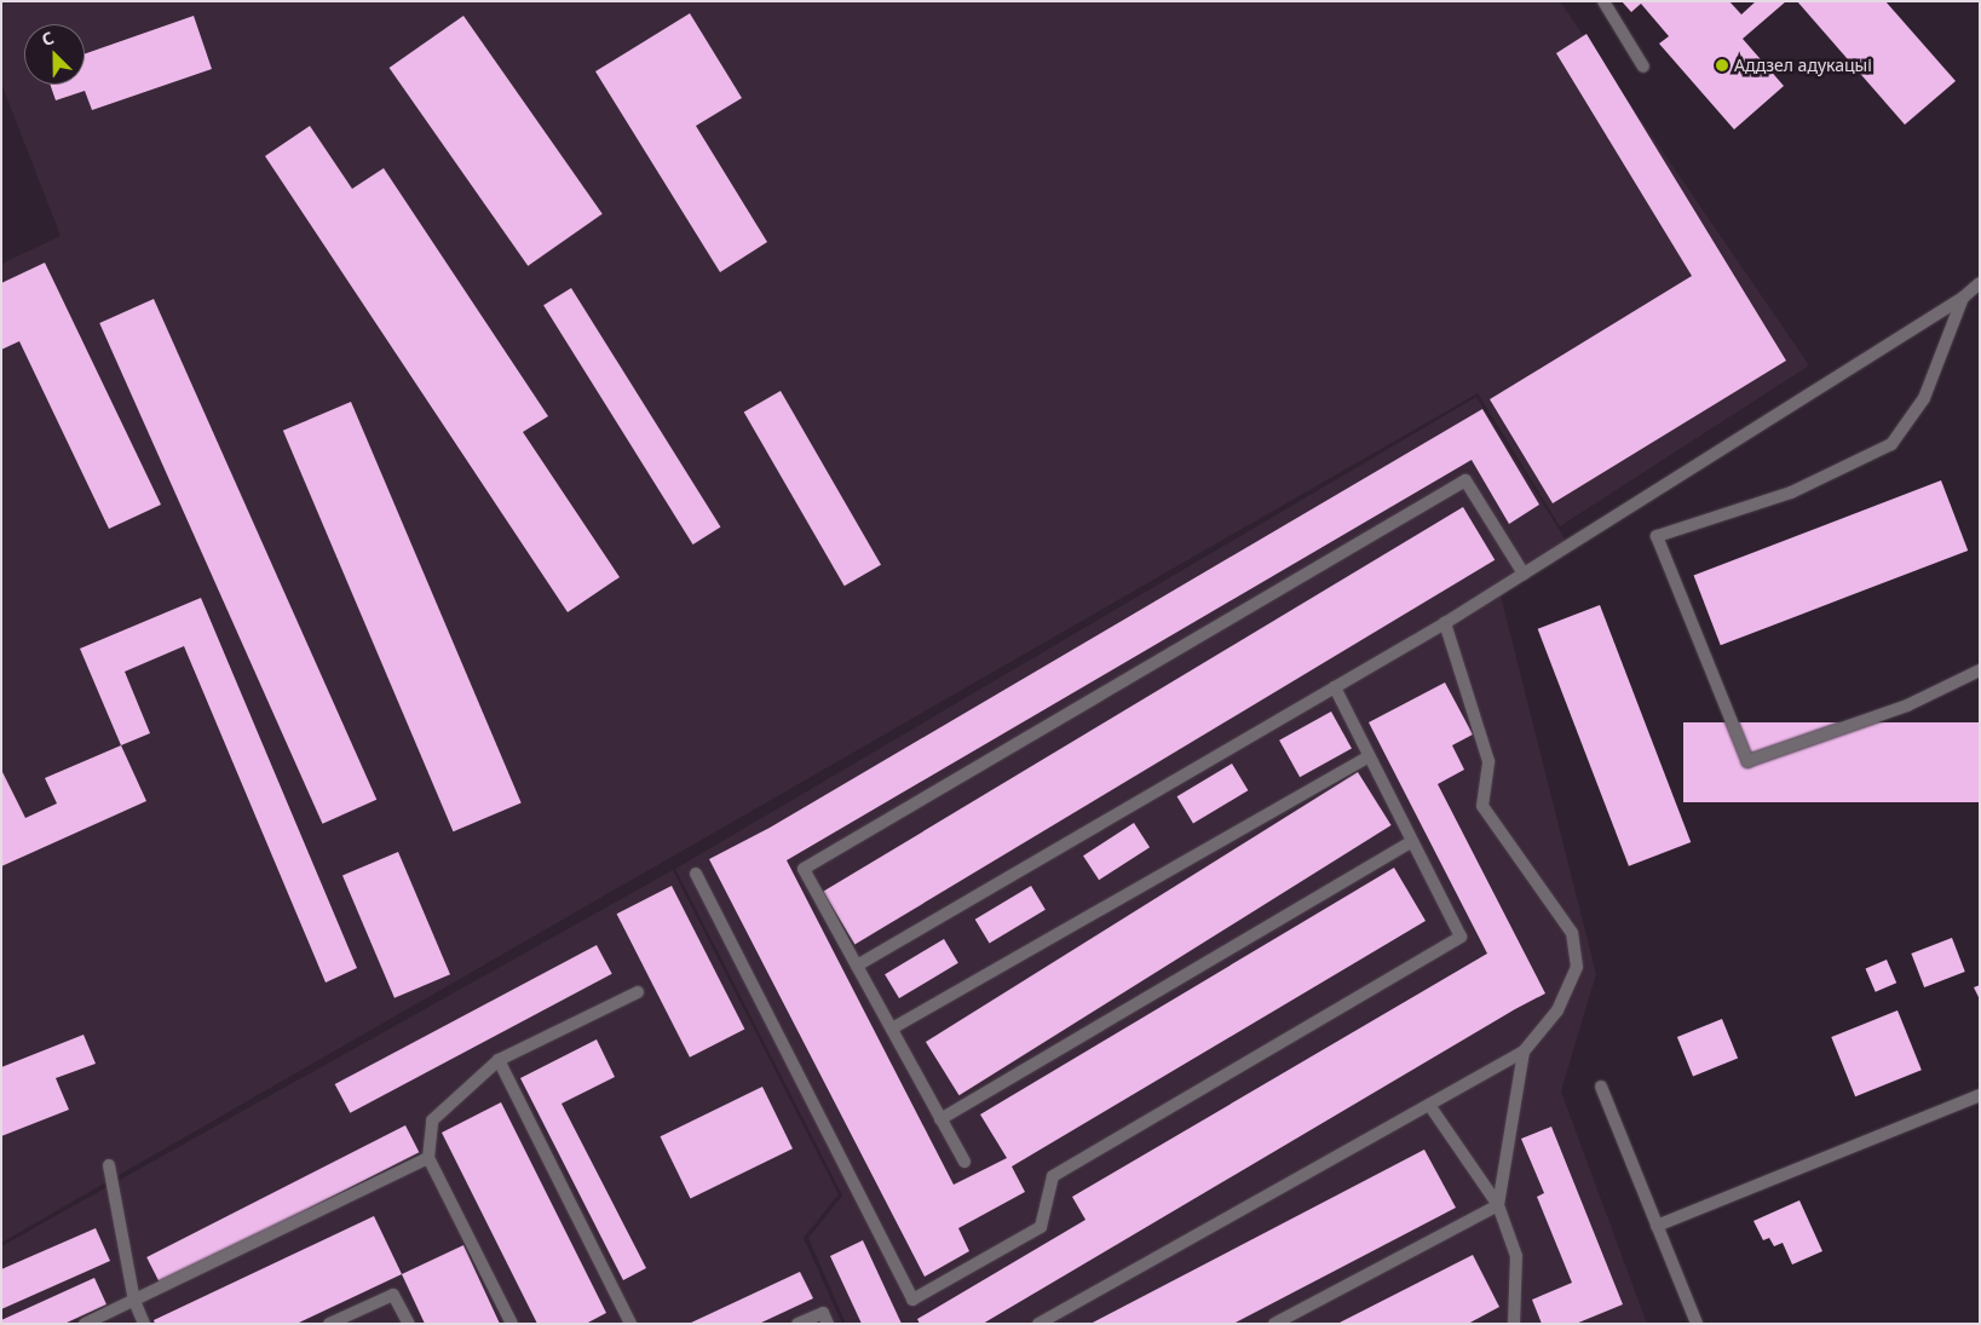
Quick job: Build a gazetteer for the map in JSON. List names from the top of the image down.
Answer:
{
  "places": ["Аддзел адукацыі"],
  "north": "top left"
}
